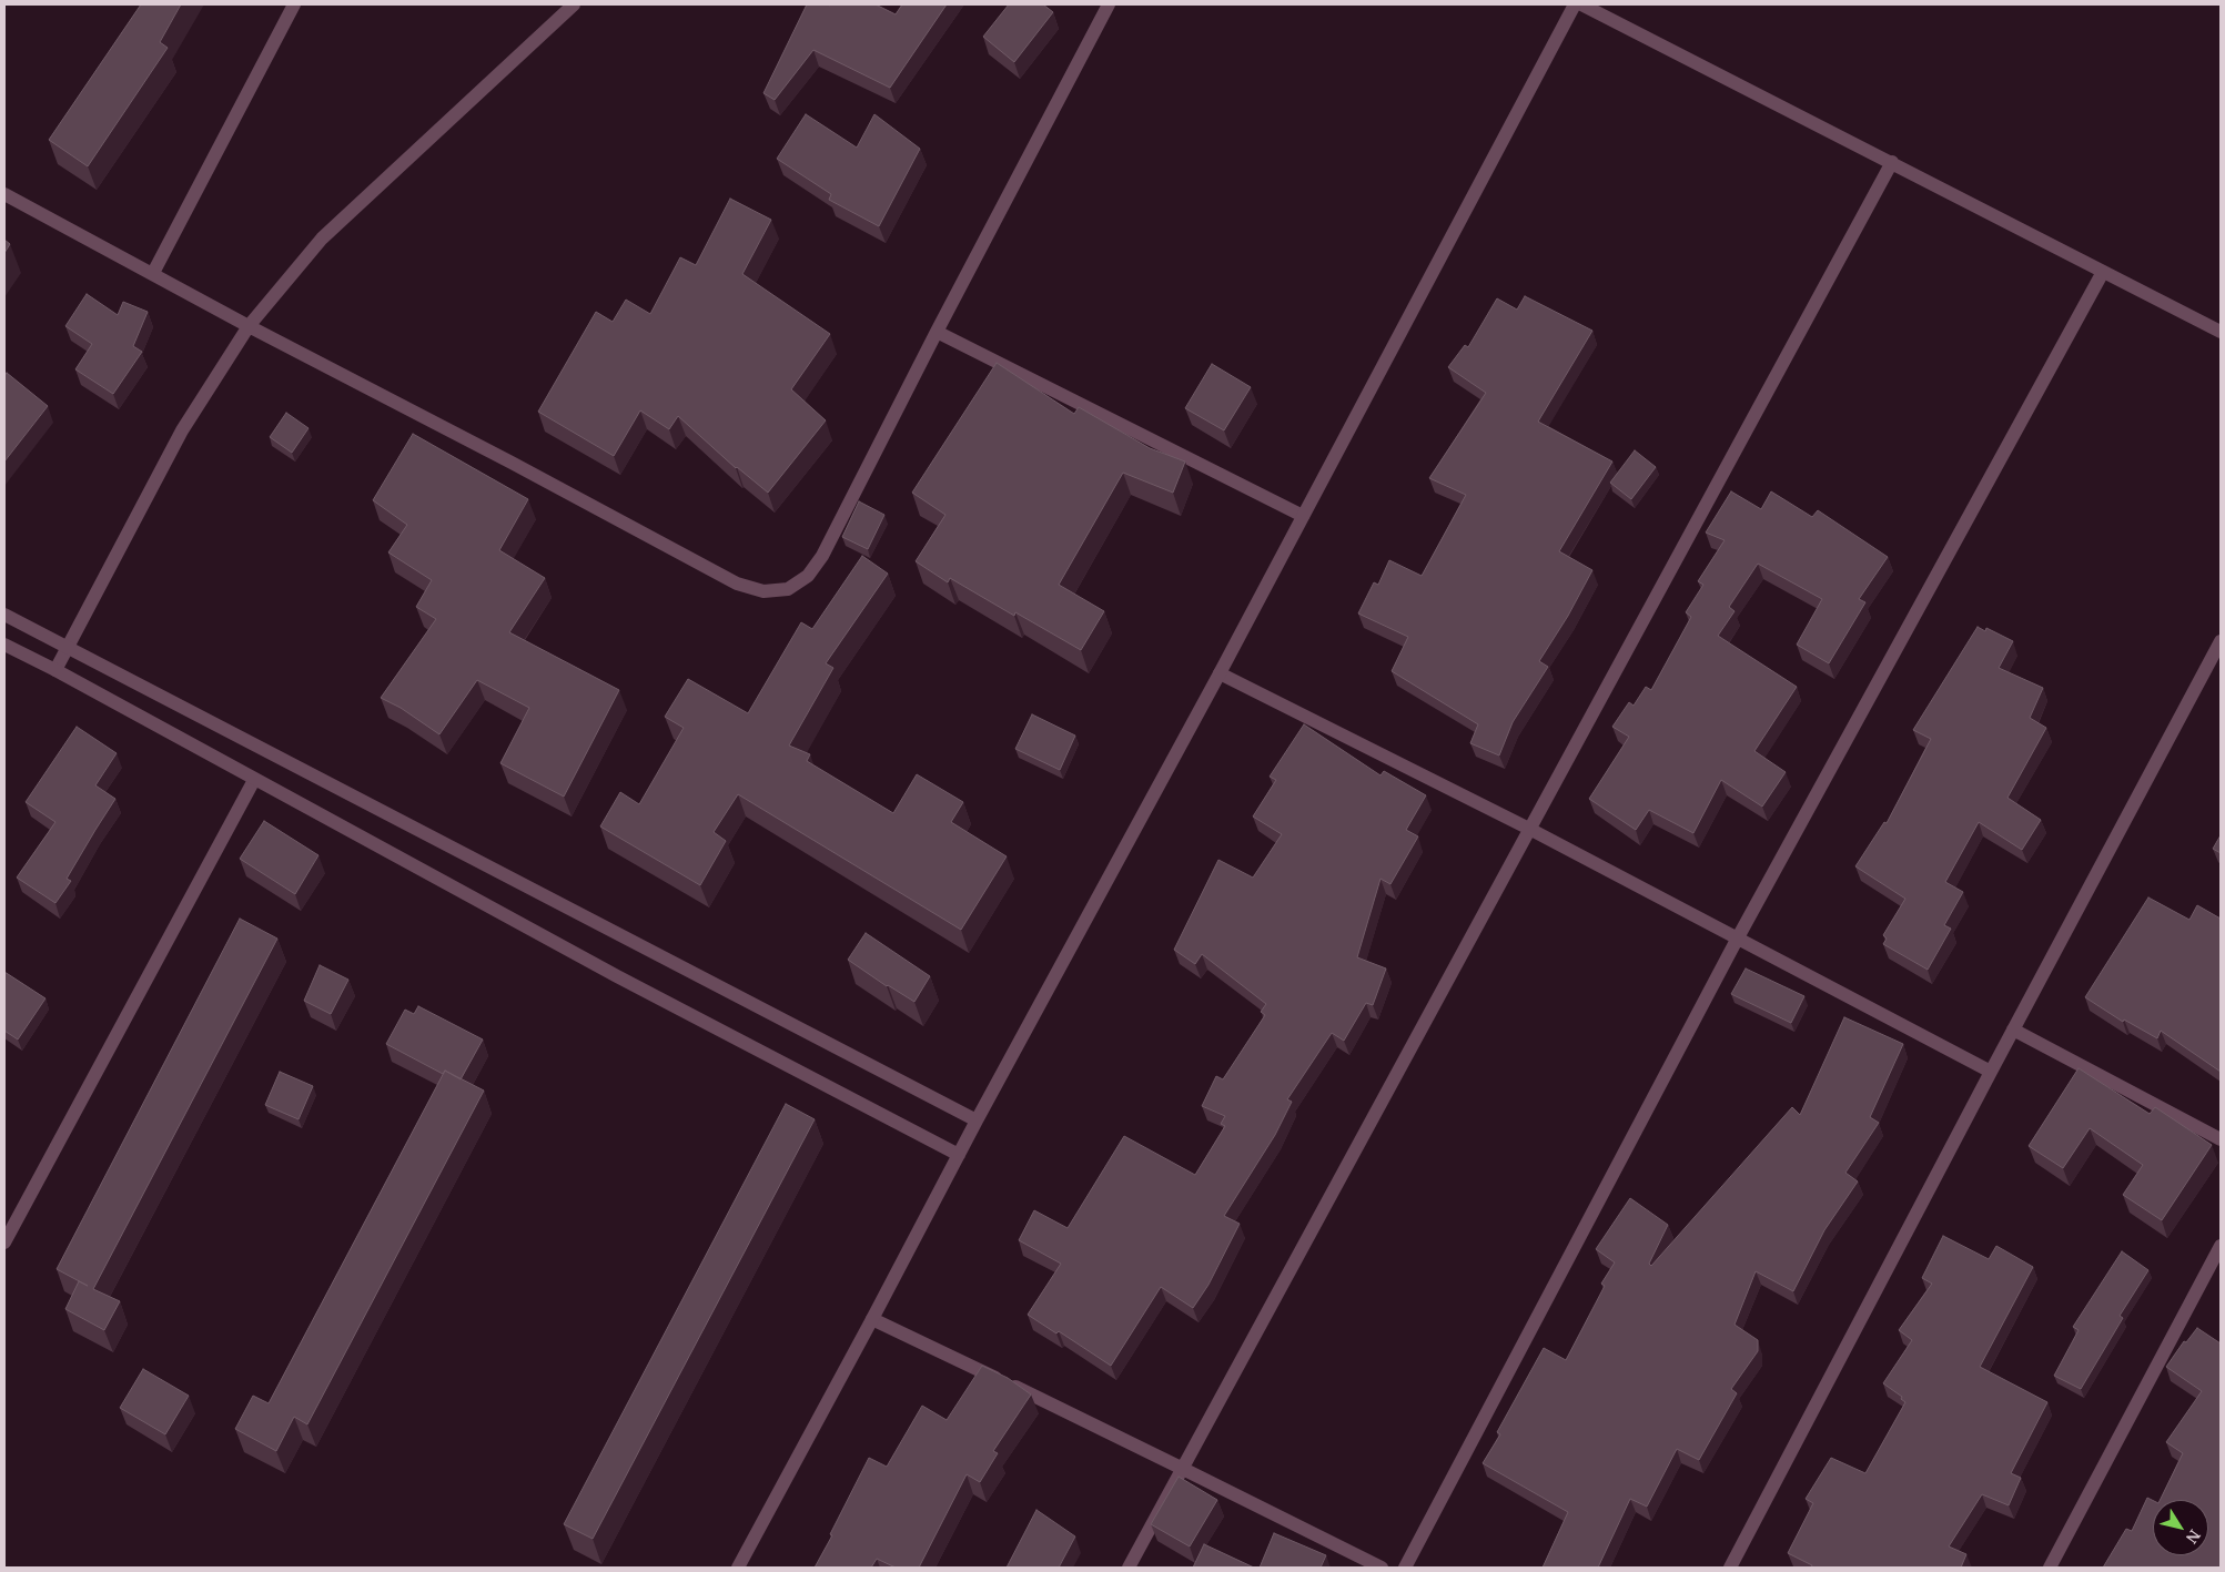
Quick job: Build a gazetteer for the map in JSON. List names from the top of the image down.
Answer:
{
  "north": "bottom right"
}
